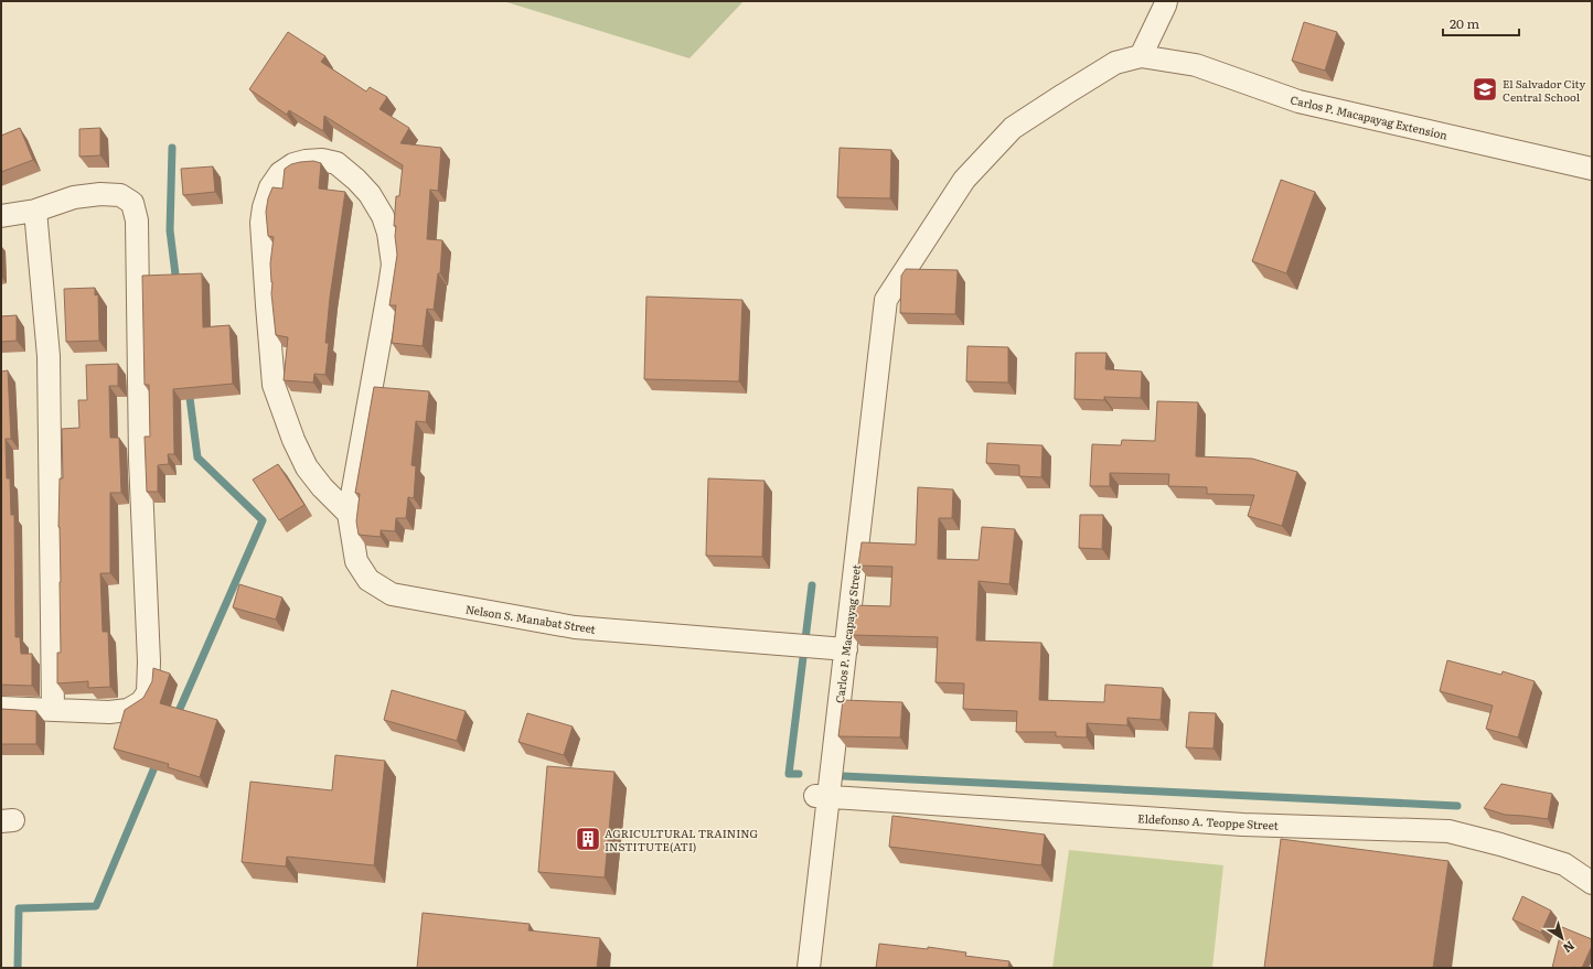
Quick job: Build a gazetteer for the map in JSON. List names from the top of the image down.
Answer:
{
  "streets": {
    "street": [
      "Carlos P. Macapayag Extension",
      "Nelson S. Manabat Street",
      "Carlos P. Macapayag Street",
      "Eldefonso A. Teoppe Street"
    ]
  },
  "crossings": [
    ["Carlos P. Macapayag Extension", "Carlos P. Macapayag Street"],
    ["Nelson S. Manabat Street", "Carlos P. Macapayag Street"],
    ["Carlos P. Macapayag Street", "Eldefonso A. Teoppe Street"]
  ],
  "places": {
    "school or university": ["El Salvador City Central School"],
    "building": ["AGRICULTURAL TRAINING INSTITUTE(ATI)"]
  },
  "scale_bar": "20 m",
  "north": "bottom right"
}
